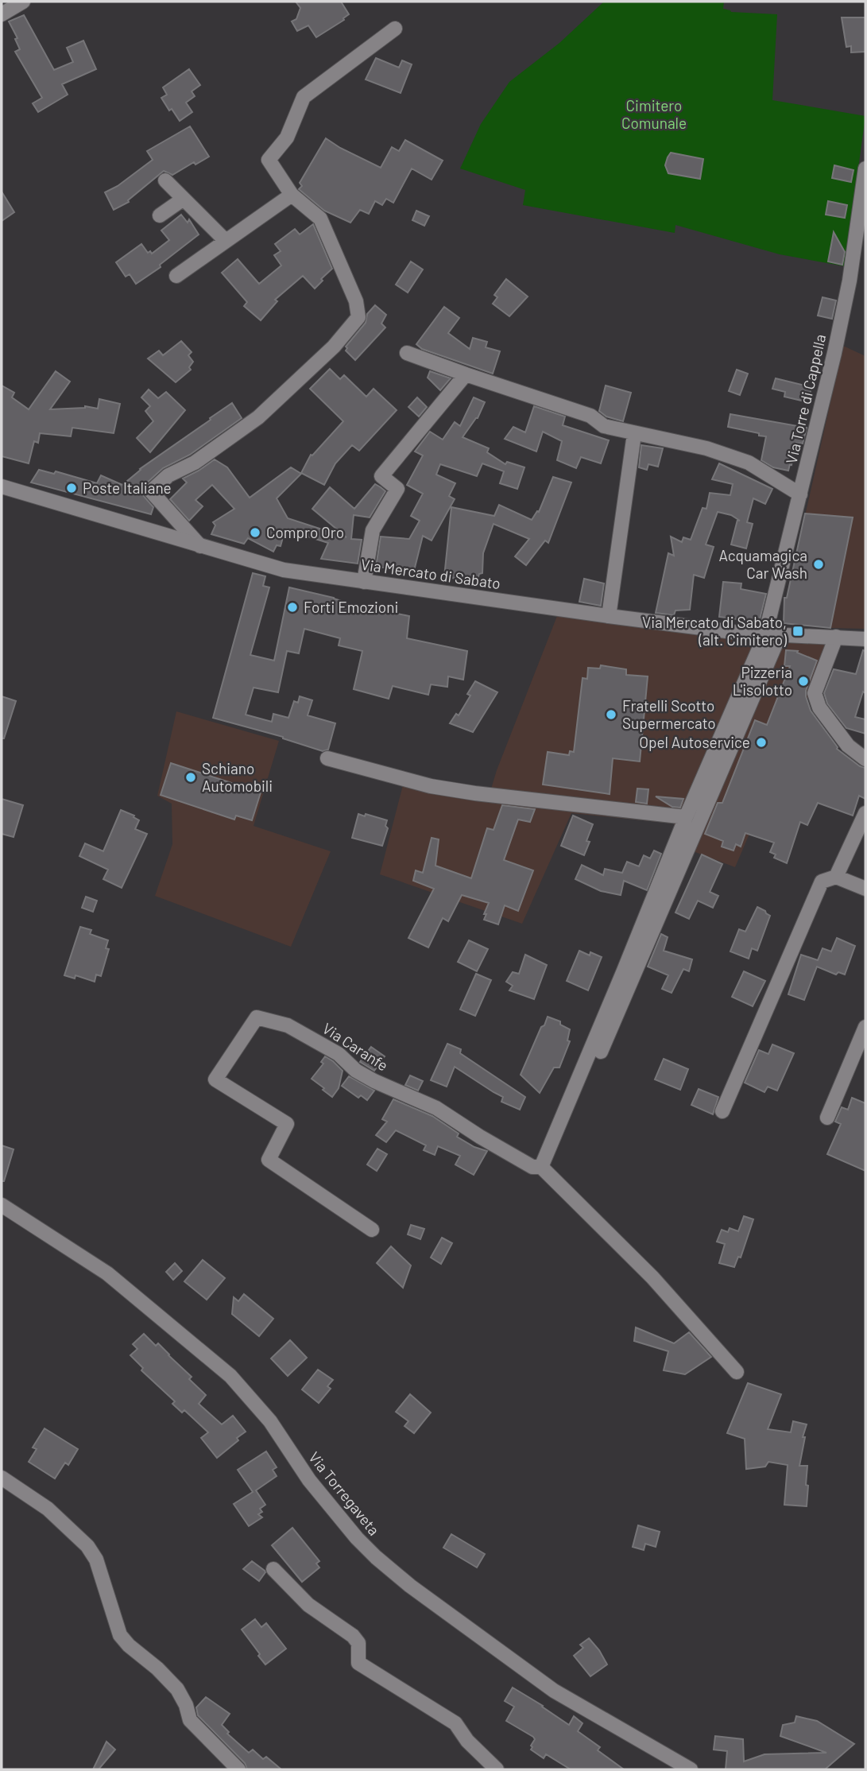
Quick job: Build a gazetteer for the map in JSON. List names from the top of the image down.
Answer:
{
  "streets": {
    "street": [
      "Via Torre di Cappella",
      "Via Mercato di Sabato",
      "Via Caranfe",
      "Via Torregaveta"
    ]
  },
  "crossings": [
    ["Via Torre di Cappella", "Via Mercato di Sabato"]
  ],
  "parks": ["Cimitero Comunale"],
  "places": {
    "other": [
      "Poste Italiane",
      "Compro Oro",
      "Acquamagica Car Wash",
      "Forti Emozioni",
      "Pizzeria L'isolotto",
      "Fratelli Scotto Supermercato",
      "Opel Autoservice",
      "Schiano Automobili"
    ],
    "transit": ["Via Mercato di Sabato, (alt. Cimitero)"]
  }
}
